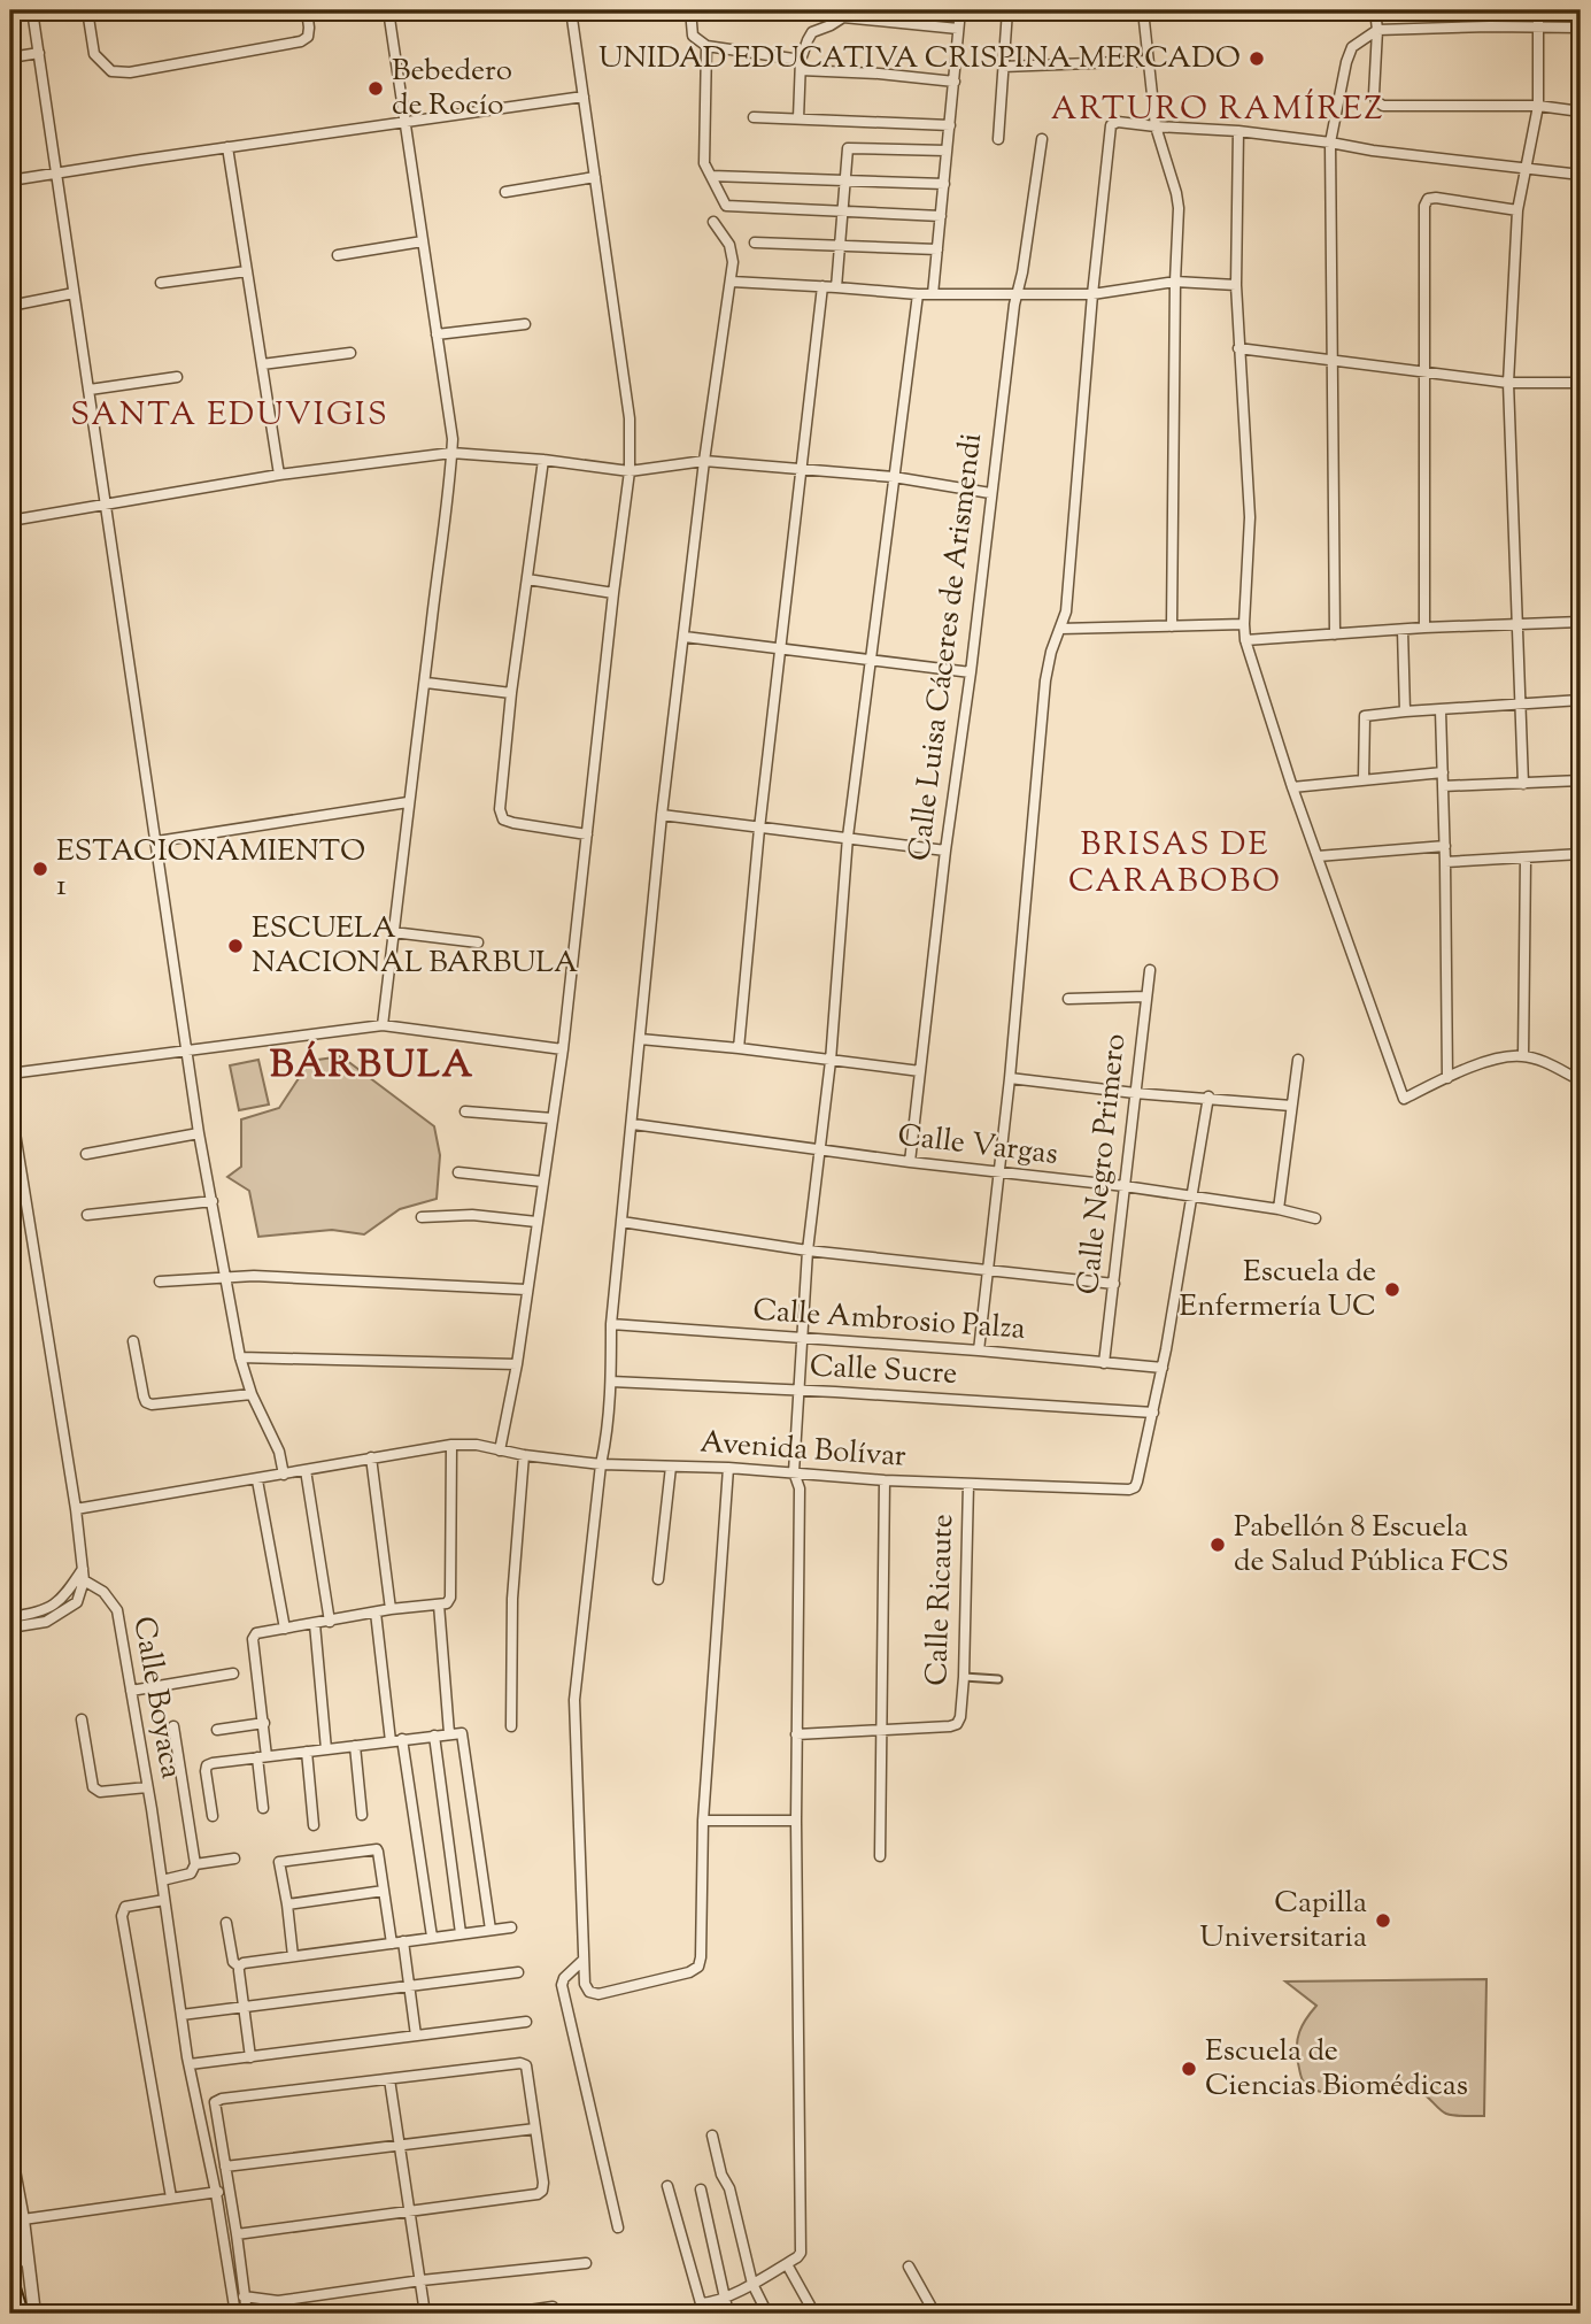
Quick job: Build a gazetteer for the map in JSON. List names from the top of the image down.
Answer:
{
  "streets": {
    "street": [
      "Calle Luisa Cáceres de Arismendi",
      "Calle Vargas",
      "Calle Negro Primero",
      "Calle Ambrosio Palza",
      "Calle Sucre",
      "Avenida Bolívar",
      "Calle Ricaute",
      "Calle Boyaca"
    ]
  },
  "crossings": [
    ["Calle Luisa Cáceres de Arismendi", "Calle Vargas"],
    ["Calle Vargas", "Calle Negro Primero"],
    ["Calle Vargas", "Avenida Bolívar"],
    ["Calle Negro Primero", "Calle Ambrosio Palza"],
    ["Calle Ambrosio Palza", "Avenida Bolívar"],
    ["Calle Sucre", "Avenida Bolívar"],
    ["Avenida Bolívar", "Calle Ricaute"]
  ],
  "districts": [
    "ARTURO RAMÍREZ",
    "SANTA EDUVIGIS",
    "BRISAS DE CARABOBO",
    "BÁRBULA"
  ],
  "places": [
    "UNIDAD EDUCATIVA CRISPINA MERCADO",
    "Bebedero de Rocío",
    "ESTACIONAMIENTO 1",
    "ESCUELA NACIONAL BARBULA",
    "Escuela de Enfermería UC",
    "Pabellón 8 Escuela de Salud Pública FCS",
    "Capilla Universitaria",
    "Escuela de Ciencias Biomédicas"
  ]
}
